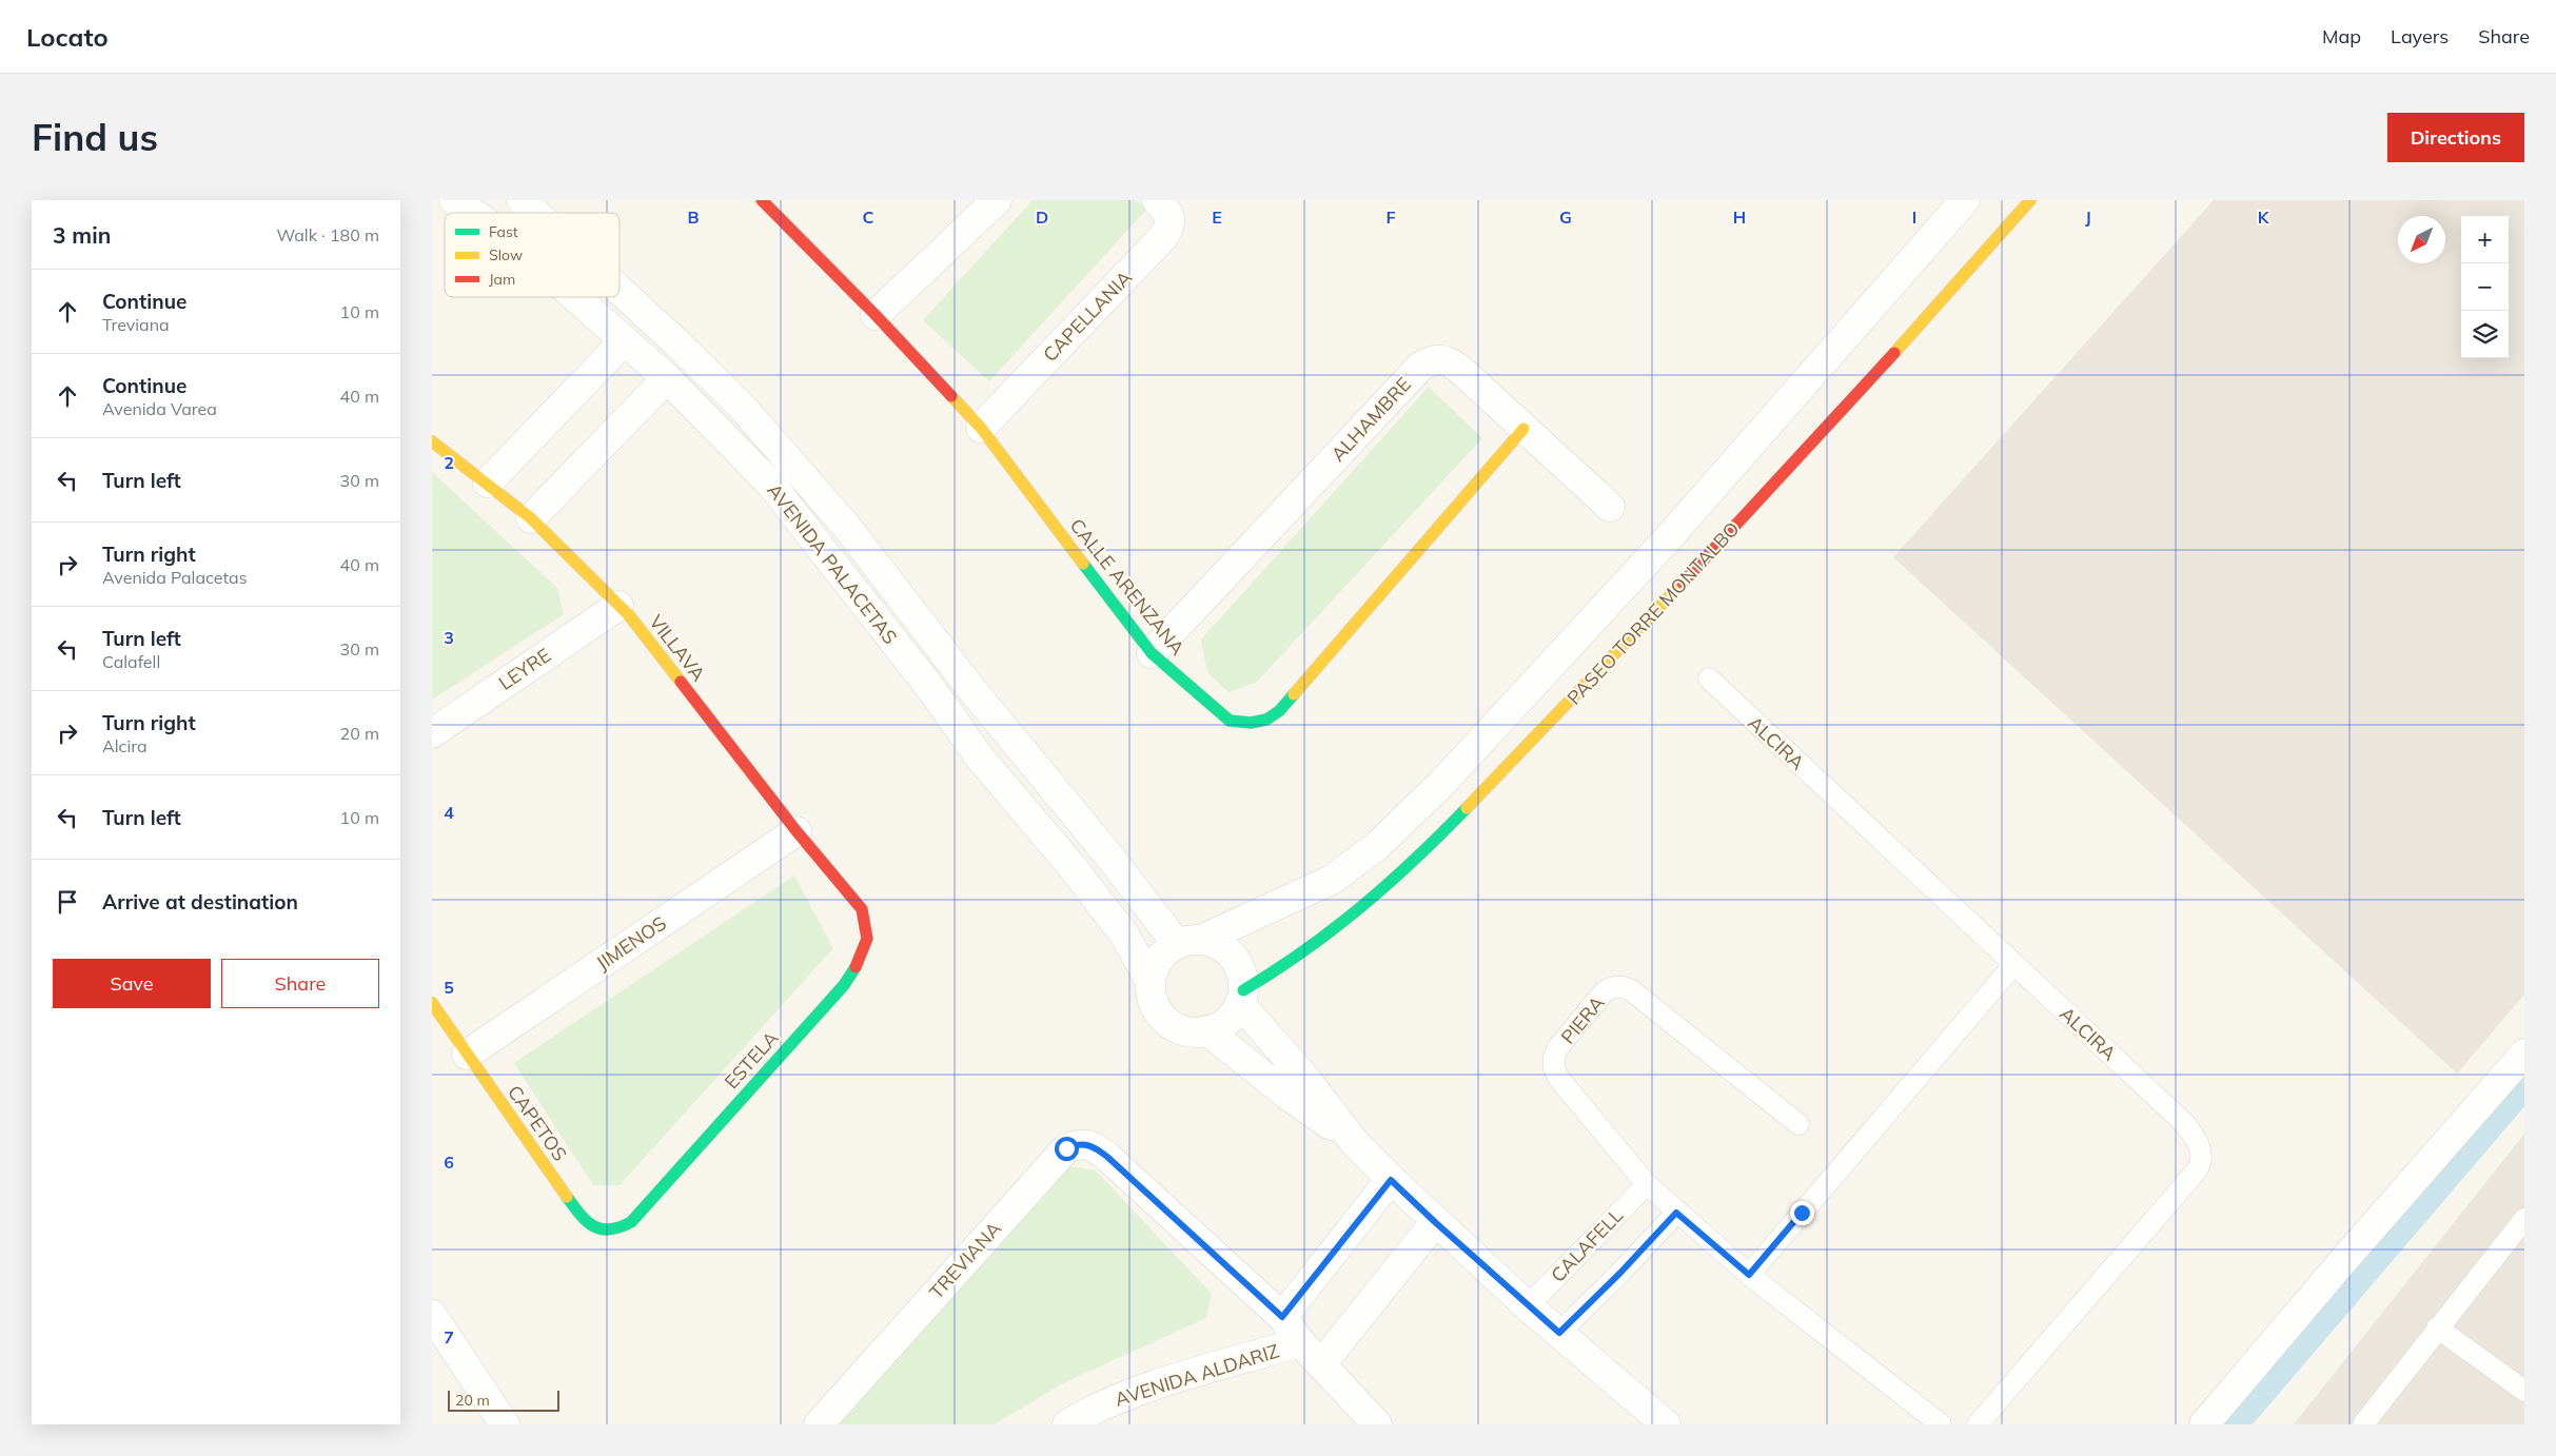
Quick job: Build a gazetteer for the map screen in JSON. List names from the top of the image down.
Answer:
{
  "streets": {
    "street": [
      "CAPELLANIA",
      "ALHAMBRE",
      "AVENIDA PALACETAS",
      "CALLE ARENZANA",
      "PASEO TORRE MONTALBO",
      "VILLAVA",
      "LEYRE",
      "JIMENOS",
      "ESTELA",
      "CAPETOS",
      "TREVIANA",
      "AVENIDA ALDARIZ"
    ],
    "lane": ["ALCIRA", "PIERA", "CALAFELL"]
  },
  "crossings": [
    ["CAPELLANIA", "CALLE ARENZANA"],
    ["ALHAMBRE", "CALLE ARENZANA"],
    ["AVENIDA PALACETAS", "PASEO TORRE MONTALBO"],
    ["VILLAVA", "LEYRE"],
    ["VILLAVA", "JIMENOS"],
    ["VILLAVA", "ESTELA"],
    ["JIMENOS", "CAPETOS"],
    ["PIERA", "CALAFELL"],
    ["ESTELA", "CAPETOS"],
    ["TREVIANA", "AVENIDA ALDARIZ"]
  ],
  "legend": ["Fast", "Slow", "Jam"],
  "scale_bar": "20 m",
  "north": "bottom left",
  "page": {
    "header": "Locato",
    "nav": ["Map", "Layers", "Share"],
    "buttons": [
      "Directions",
      ["Save", "Share"]
    ],
    "title": "Find us",
    "heading": ["3 min", "Walk · 180 m"],
    "map_buttons": ["+", "−"],
    "list": [
      ["Continue", "Treviana", "10 m"],
      ["Continue", "Avenida Varea", "40 m"],
      ["Turn left", "30 m"],
      ["Turn right", "Avenida Palacetas", "40 m"],
      ["Turn left", "Calafell", "30 m"],
      ["Turn right", "Alcira", "20 m"],
      ["Turn left", "10 m"],
      "Arrive at destination"
    ],
    "scale": "20 m"
  },
  "grid": {
    "columns": [
      "B",
      "C",
      "D",
      "E",
      "F",
      "G",
      "H",
      "I",
      "J",
      "K"
    ],
    "rows": [
      "2",
      "3",
      "4",
      "5",
      "6",
      "7"
    ]
  }
}
